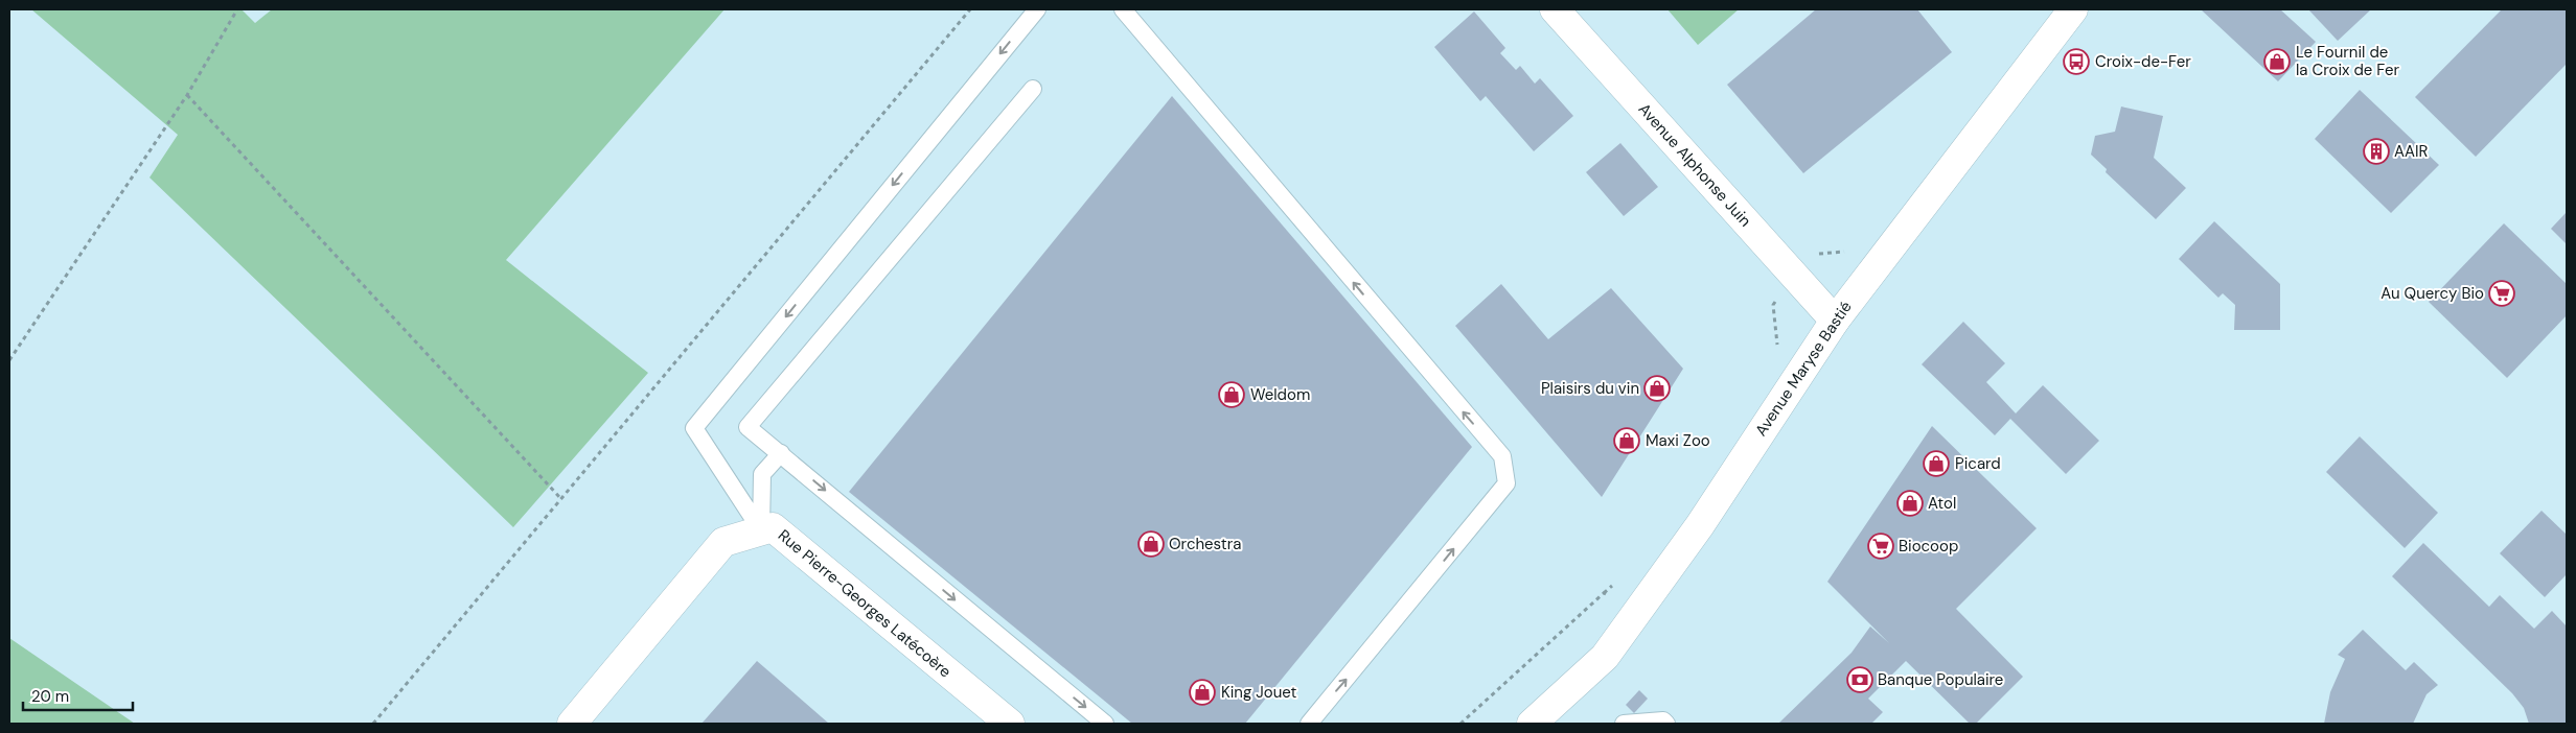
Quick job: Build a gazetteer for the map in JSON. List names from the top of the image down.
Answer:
{
  "streets": {
    "street": ["Avenue Alphonse Juin", "Avenue Maryse Bastié", "Rue Pierre-Georges Latécoère"]
  },
  "crossings": [
    ["Avenue Alphonse Juin", "Avenue Maryse Bastié"]
  ],
  "places": {
    "bus stop": ["Croix-de-Fer"],
    "shop": [
      "Le Fournil de la Croix de Fer",
      "Plaisirs du vin",
      "Weldom",
      "Maxi Zoo",
      "Picard",
      "Atol",
      "Orchestra",
      "King Jouet"
    ],
    "building": ["AAIR"],
    "supermarket": ["Au Quercy Bio", "Biocoop"],
    "bank": ["Banque Populaire"]
  },
  "scale_bar": "20 m"
}
